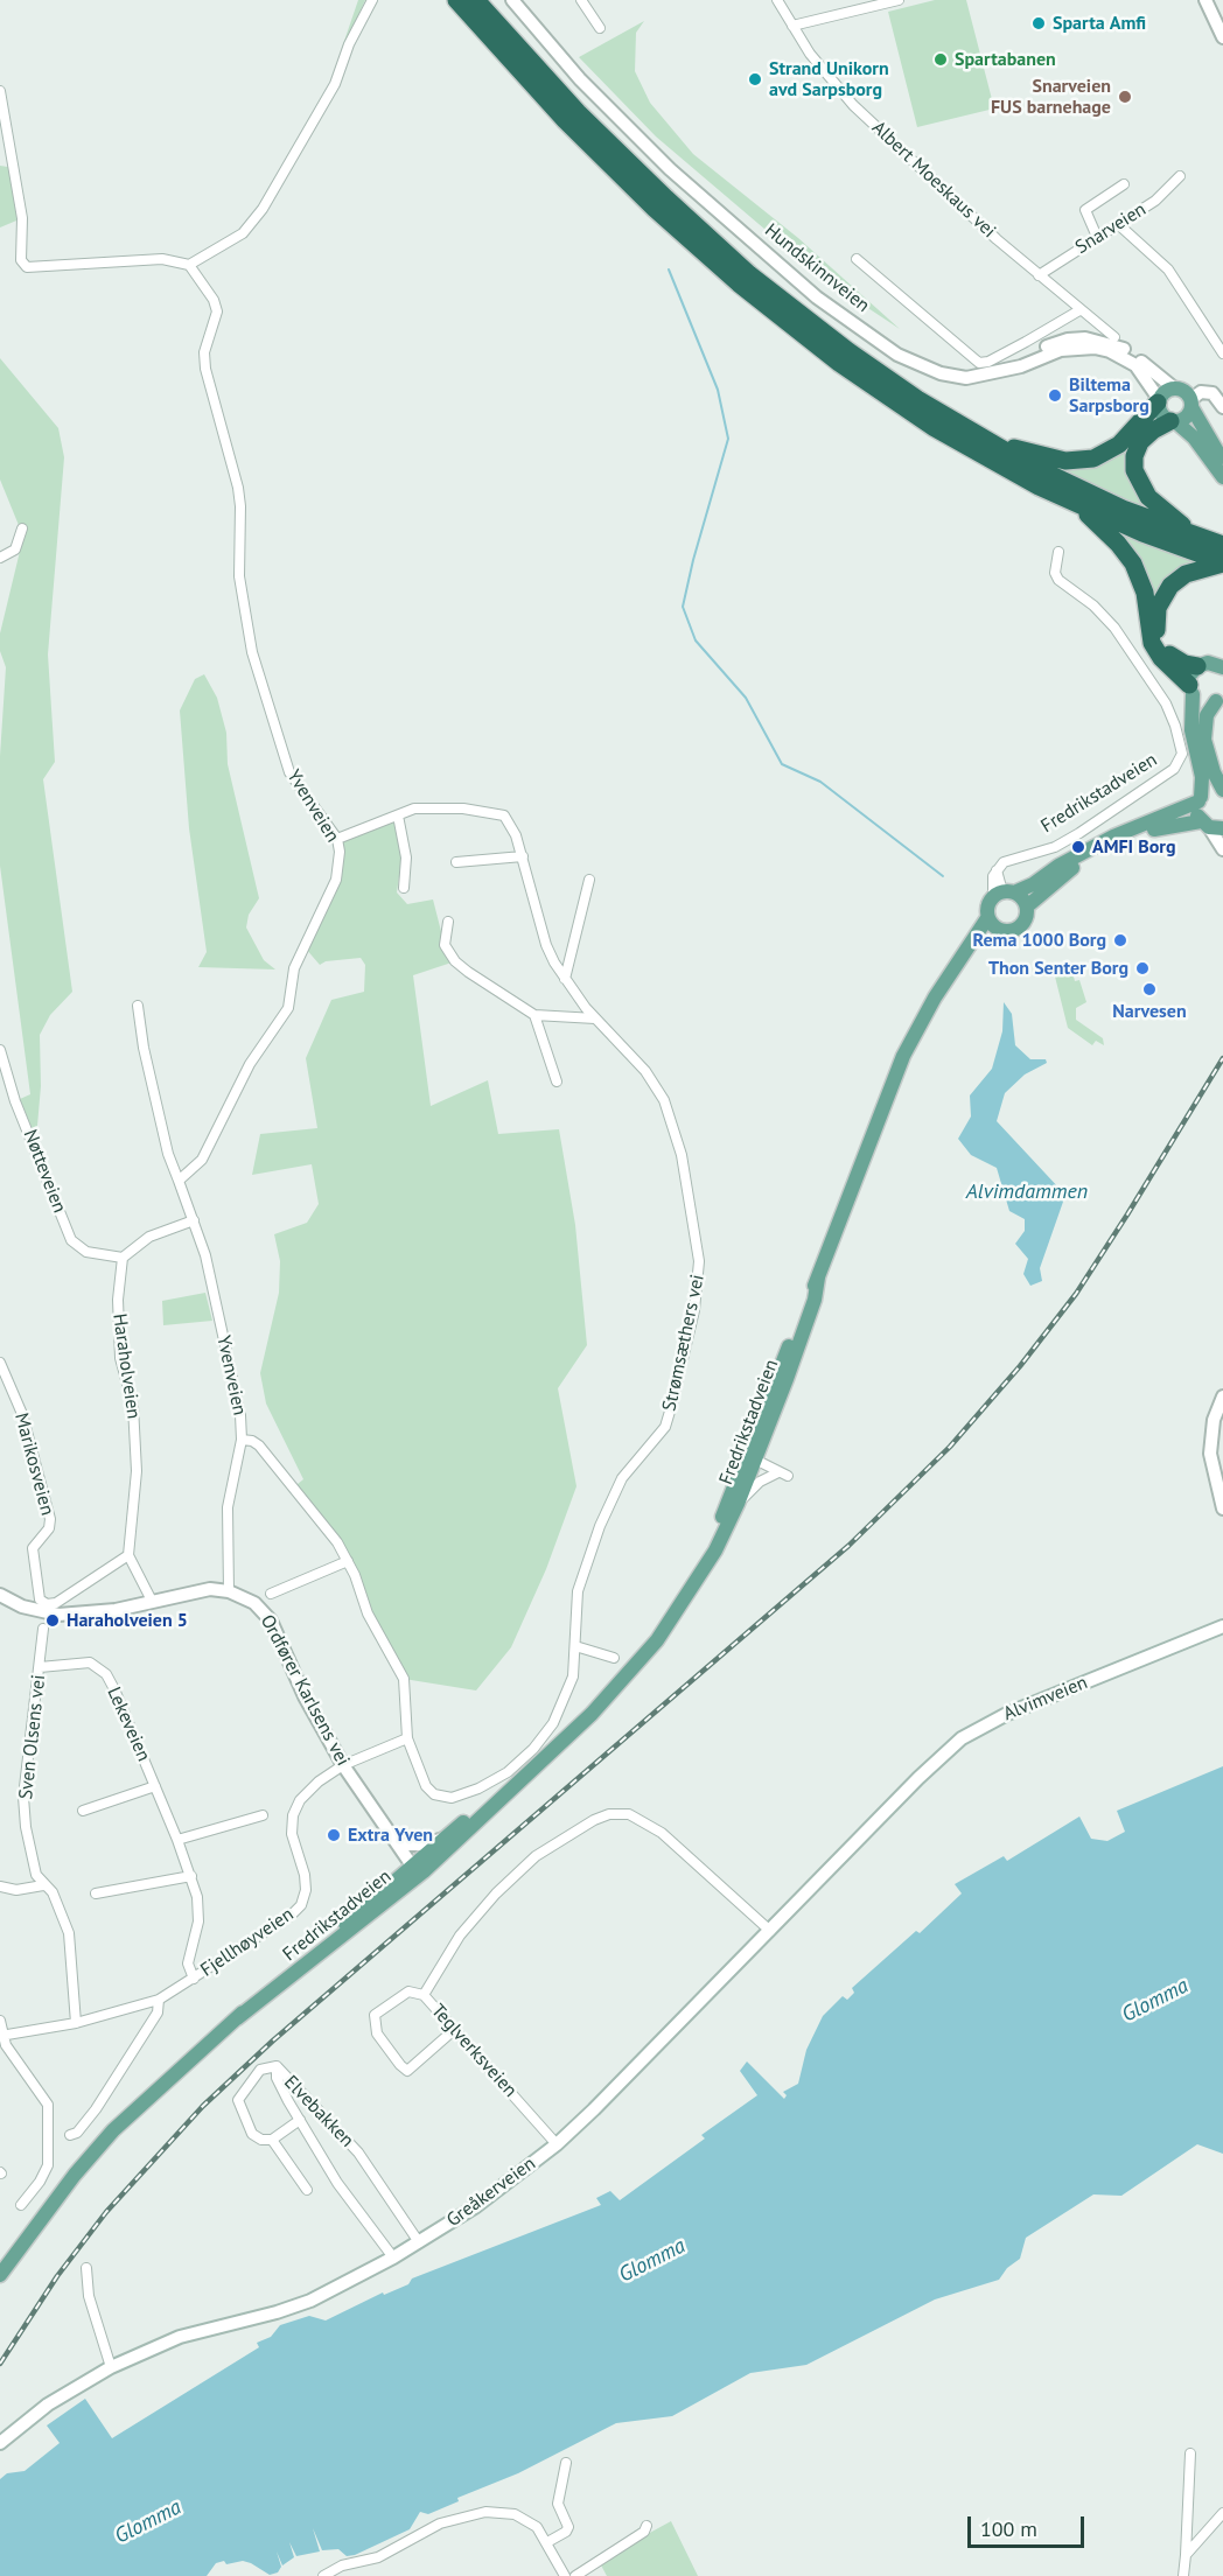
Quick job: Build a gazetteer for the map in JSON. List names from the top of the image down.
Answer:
{
  "streets": {
    "main road": ["Fredrikstadveien"],
    "street": [
      "Albert Moeskaus vei",
      "Snarveien",
      "Hundskinnveien",
      "Yvenveien",
      "Nøtteveien",
      "Strømsæthers vei",
      "Haraholveien",
      "Marikosveien",
      "Ordfører Karlsens vei",
      "Alvimveien",
      "Lekeveien",
      "Sven Olsens vei",
      "Fjellhøyveien",
      "Teglverksveien",
      "Elvebakken",
      "Greåkerveien"
    ]
  },
  "crossings": [
    ["Albert Moeskaus vei", "Snarveien"],
    ["Fredrikstadveien", "Ordfører Karlsens vei"],
    ["Yvenveien", "Strømsæthers vei"],
    ["Yvenveien", "Ordfører Karlsens vei"],
    ["Nøtteveien", "Haraholveien"],
    ["Haraholveien", "Marikosveien"],
    ["Ordfører Karlsens vei", "Fjellhøyveien"],
    ["Alvimveien", "Greåkerveien"],
    ["Lekeveien", "Sven Olsens vei"],
    ["Lekeveien", "Fjellhøyveien"],
    ["Sven Olsens vei", "Fjellhøyveien"],
    ["Teglverksveien", "Greåkerveien"],
    ["Elvebakken", "Greåkerveien"]
  ],
  "water": ["Alvimdammen", "Glomma"],
  "places": [
    "Sparta Amfi",
    "Spartabanen",
    "Strand Unikorn avd Sarpsborg",
    "Snarveien FUS barnehage",
    "Biltema Sarpsborg",
    "AMFI Borg",
    "Rema 1000 Borg",
    "Thon Senter Borg",
    "Narvesen",
    "Haraholveien 5",
    "Extra Yven"
  ],
  "scale_bar": "100 m"
}
